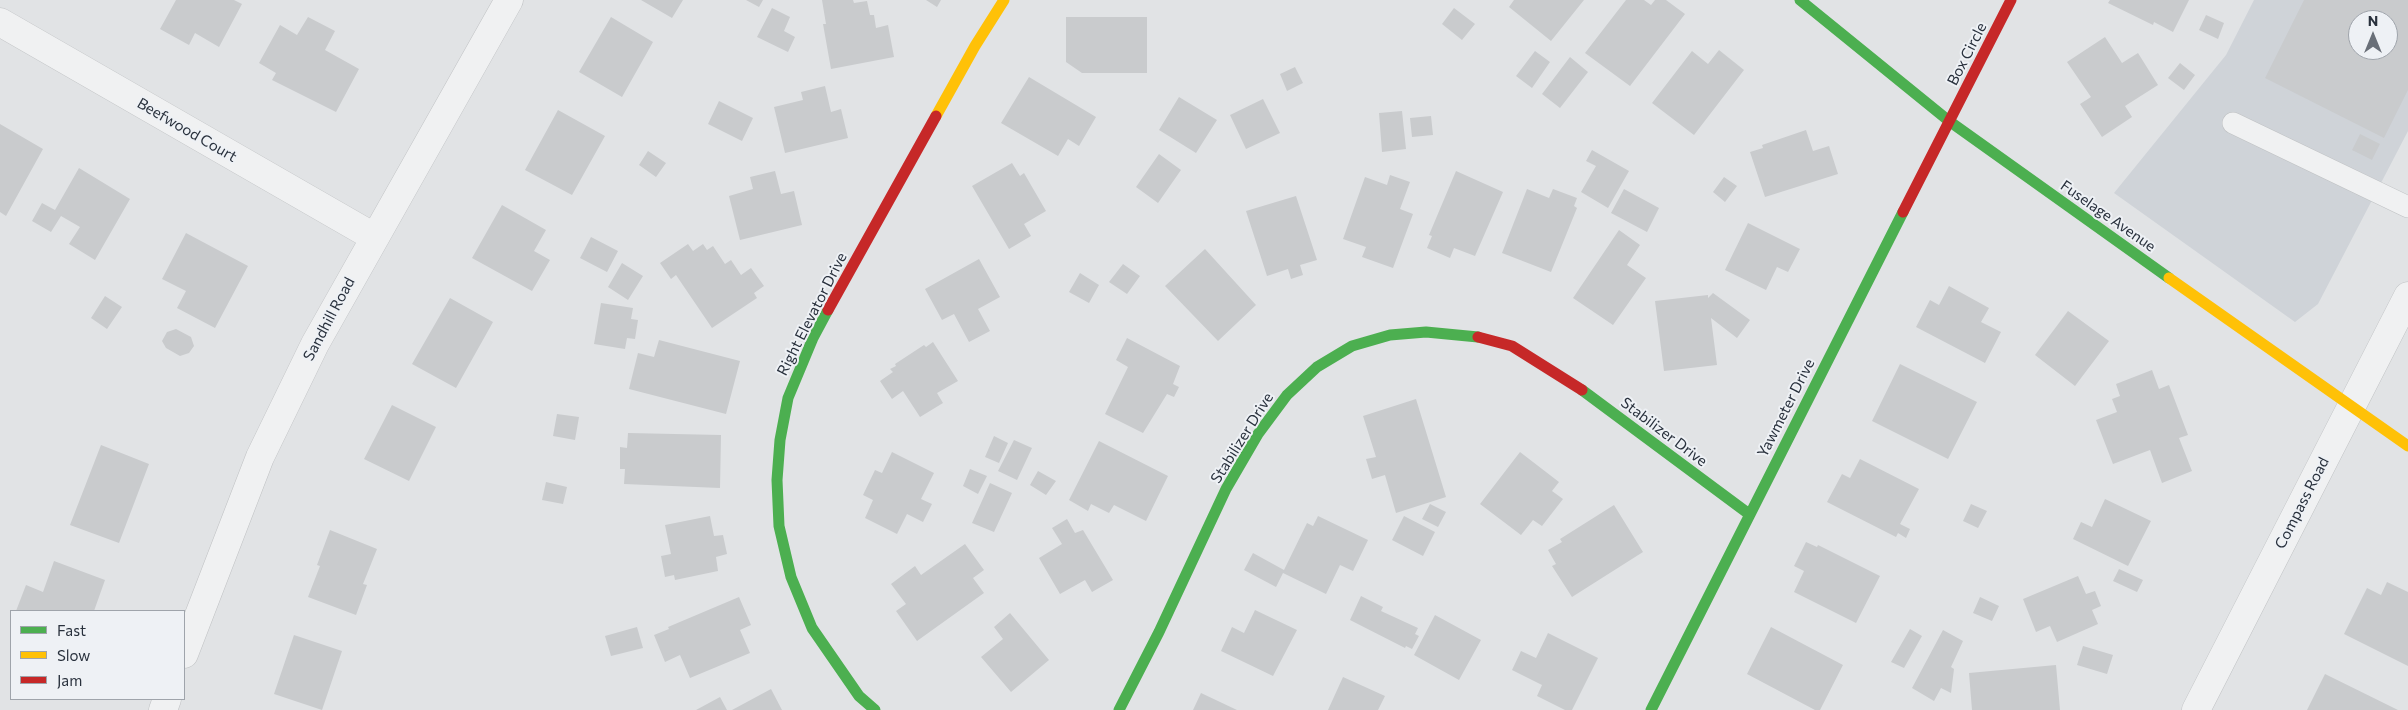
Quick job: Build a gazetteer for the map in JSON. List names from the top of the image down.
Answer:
{
  "streets": {
    "street": [
      "Box Circle",
      "Beefwood Court",
      "Fuselage Avenue",
      "Right Elevator Drive",
      "Sandhill Road",
      "Yawmeter Drive",
      "Stabilizer Drive",
      "Compass Road"
    ]
  },
  "crossings": [
    ["Box Circle", "Fuselage Avenue"],
    ["Box Circle", "Yawmeter Drive"],
    ["Beefwood Court", "Sandhill Road"],
    ["Fuselage Avenue", "Yawmeter Drive"],
    ["Fuselage Avenue", "Compass Road"],
    ["Yawmeter Drive", "Stabilizer Drive"]
  ],
  "legend": ["Fast", "Slow", "Jam"],
  "north": "top"
}
